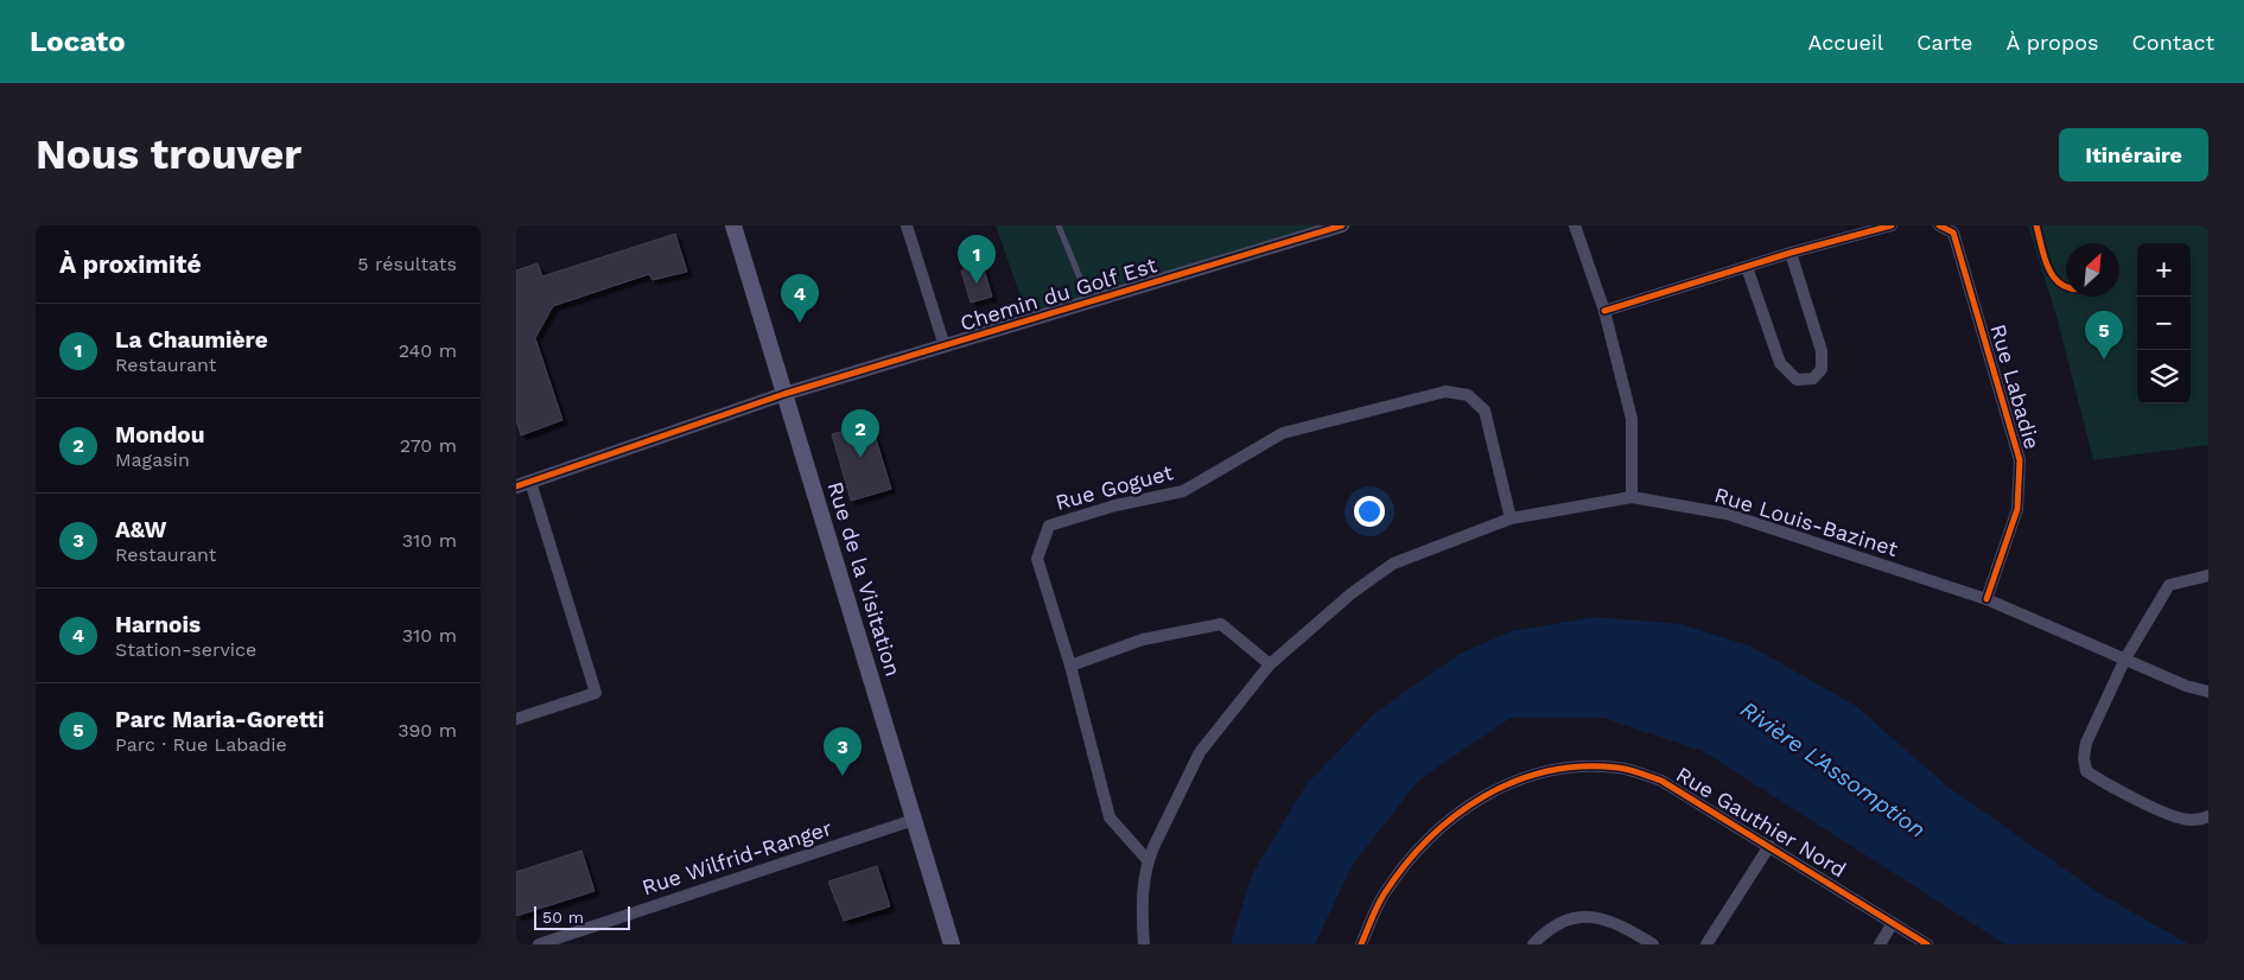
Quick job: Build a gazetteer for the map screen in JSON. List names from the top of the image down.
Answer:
{
  "streets": {
    "main road": ["Rue de la Visitation"],
    "street": [
      "Chemin du Golf Est",
      "Rue Labadie",
      "Rue Goguet",
      "Rue Louis-Bazinet",
      "Rue Gauthier Nord",
      "Rue Wilfrid-Ranger"
    ]
  },
  "crossings": [
    ["Chemin du Golf Est", "Rue de la Visitation"],
    ["Rue Labadie", "Rue Louis-Bazinet"],
    ["Rue Goguet", "Rue Louis-Bazinet"],
    ["Rue de la Visitation", "Rue Wilfrid-Ranger"]
  ],
  "water": ["Rivière L'Assomption"],
  "scale_bar": "50 m",
  "north": "top right",
  "page": {
    "header": "Locato",
    "nav": [
      "Accueil",
      "Carte",
      "À propos",
      "Contact"
    ],
    "buttons": "Itinéraire",
    "title": "Nous trouver",
    "heading": ["À proximité", "5 résultats"],
    "pins": [
      "1",
      "4",
      "5",
      "2",
      "3"
    ],
    "map_buttons": ["+", "−"],
    "list": [
      {
        "mark": "1",
        "name": "La Chaumière",
        "note": "Restaurant",
        "value": "240 m"
      },
      {
        "mark": "2",
        "name": "Mondou",
        "note": "Magasin",
        "value": "270 m"
      },
      {
        "mark": "3",
        "name": "A&W",
        "note": "Restaurant",
        "value": "310 m"
      },
      {
        "mark": "4",
        "name": "Harnois",
        "note": "Station-service",
        "value": "310 m"
      },
      {
        "mark": "5",
        "name": "Parc Maria-Goretti",
        "note": "Parc · Rue Labadie",
        "value": "390 m"
      }
    ],
    "scale": "50 m"
  }
}
